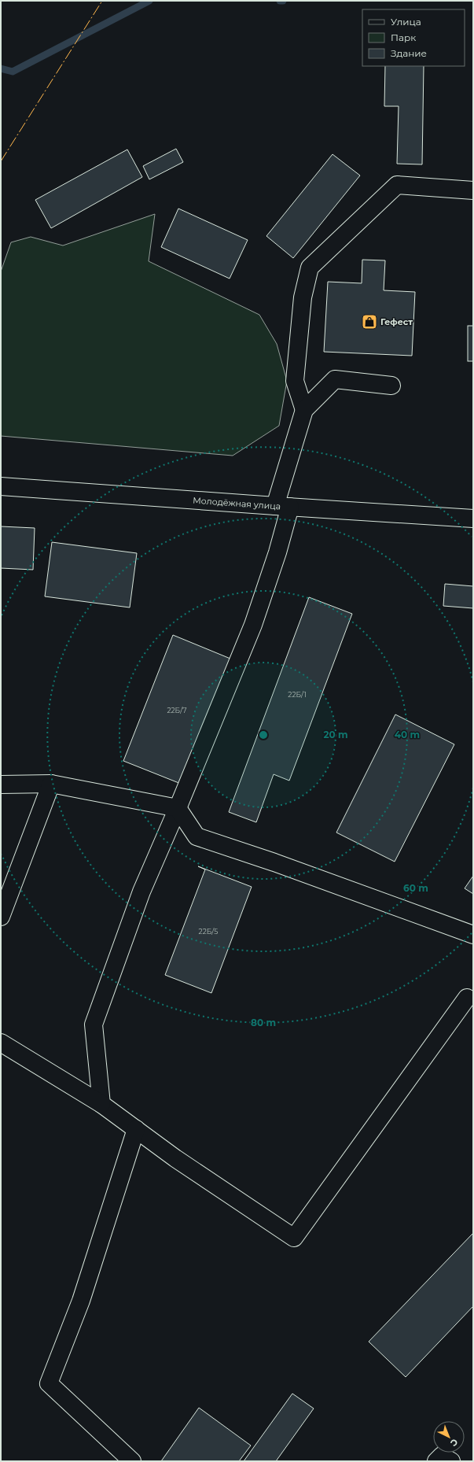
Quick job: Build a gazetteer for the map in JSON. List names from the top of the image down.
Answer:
{
  "streets": {
    "street": ["Молодёжная улица"]
  },
  "places": {
    "shop": ["Гефест"]
  },
  "house_numbers": ["22Б/1", "22Б/7", "22Б/5"],
  "legend": ["Улица", "Парк", "Здание"],
  "north": "bottom right",
  "rings": [
    "20 m",
    "40 m",
    "60 m",
    "80 m"
  ]
}
